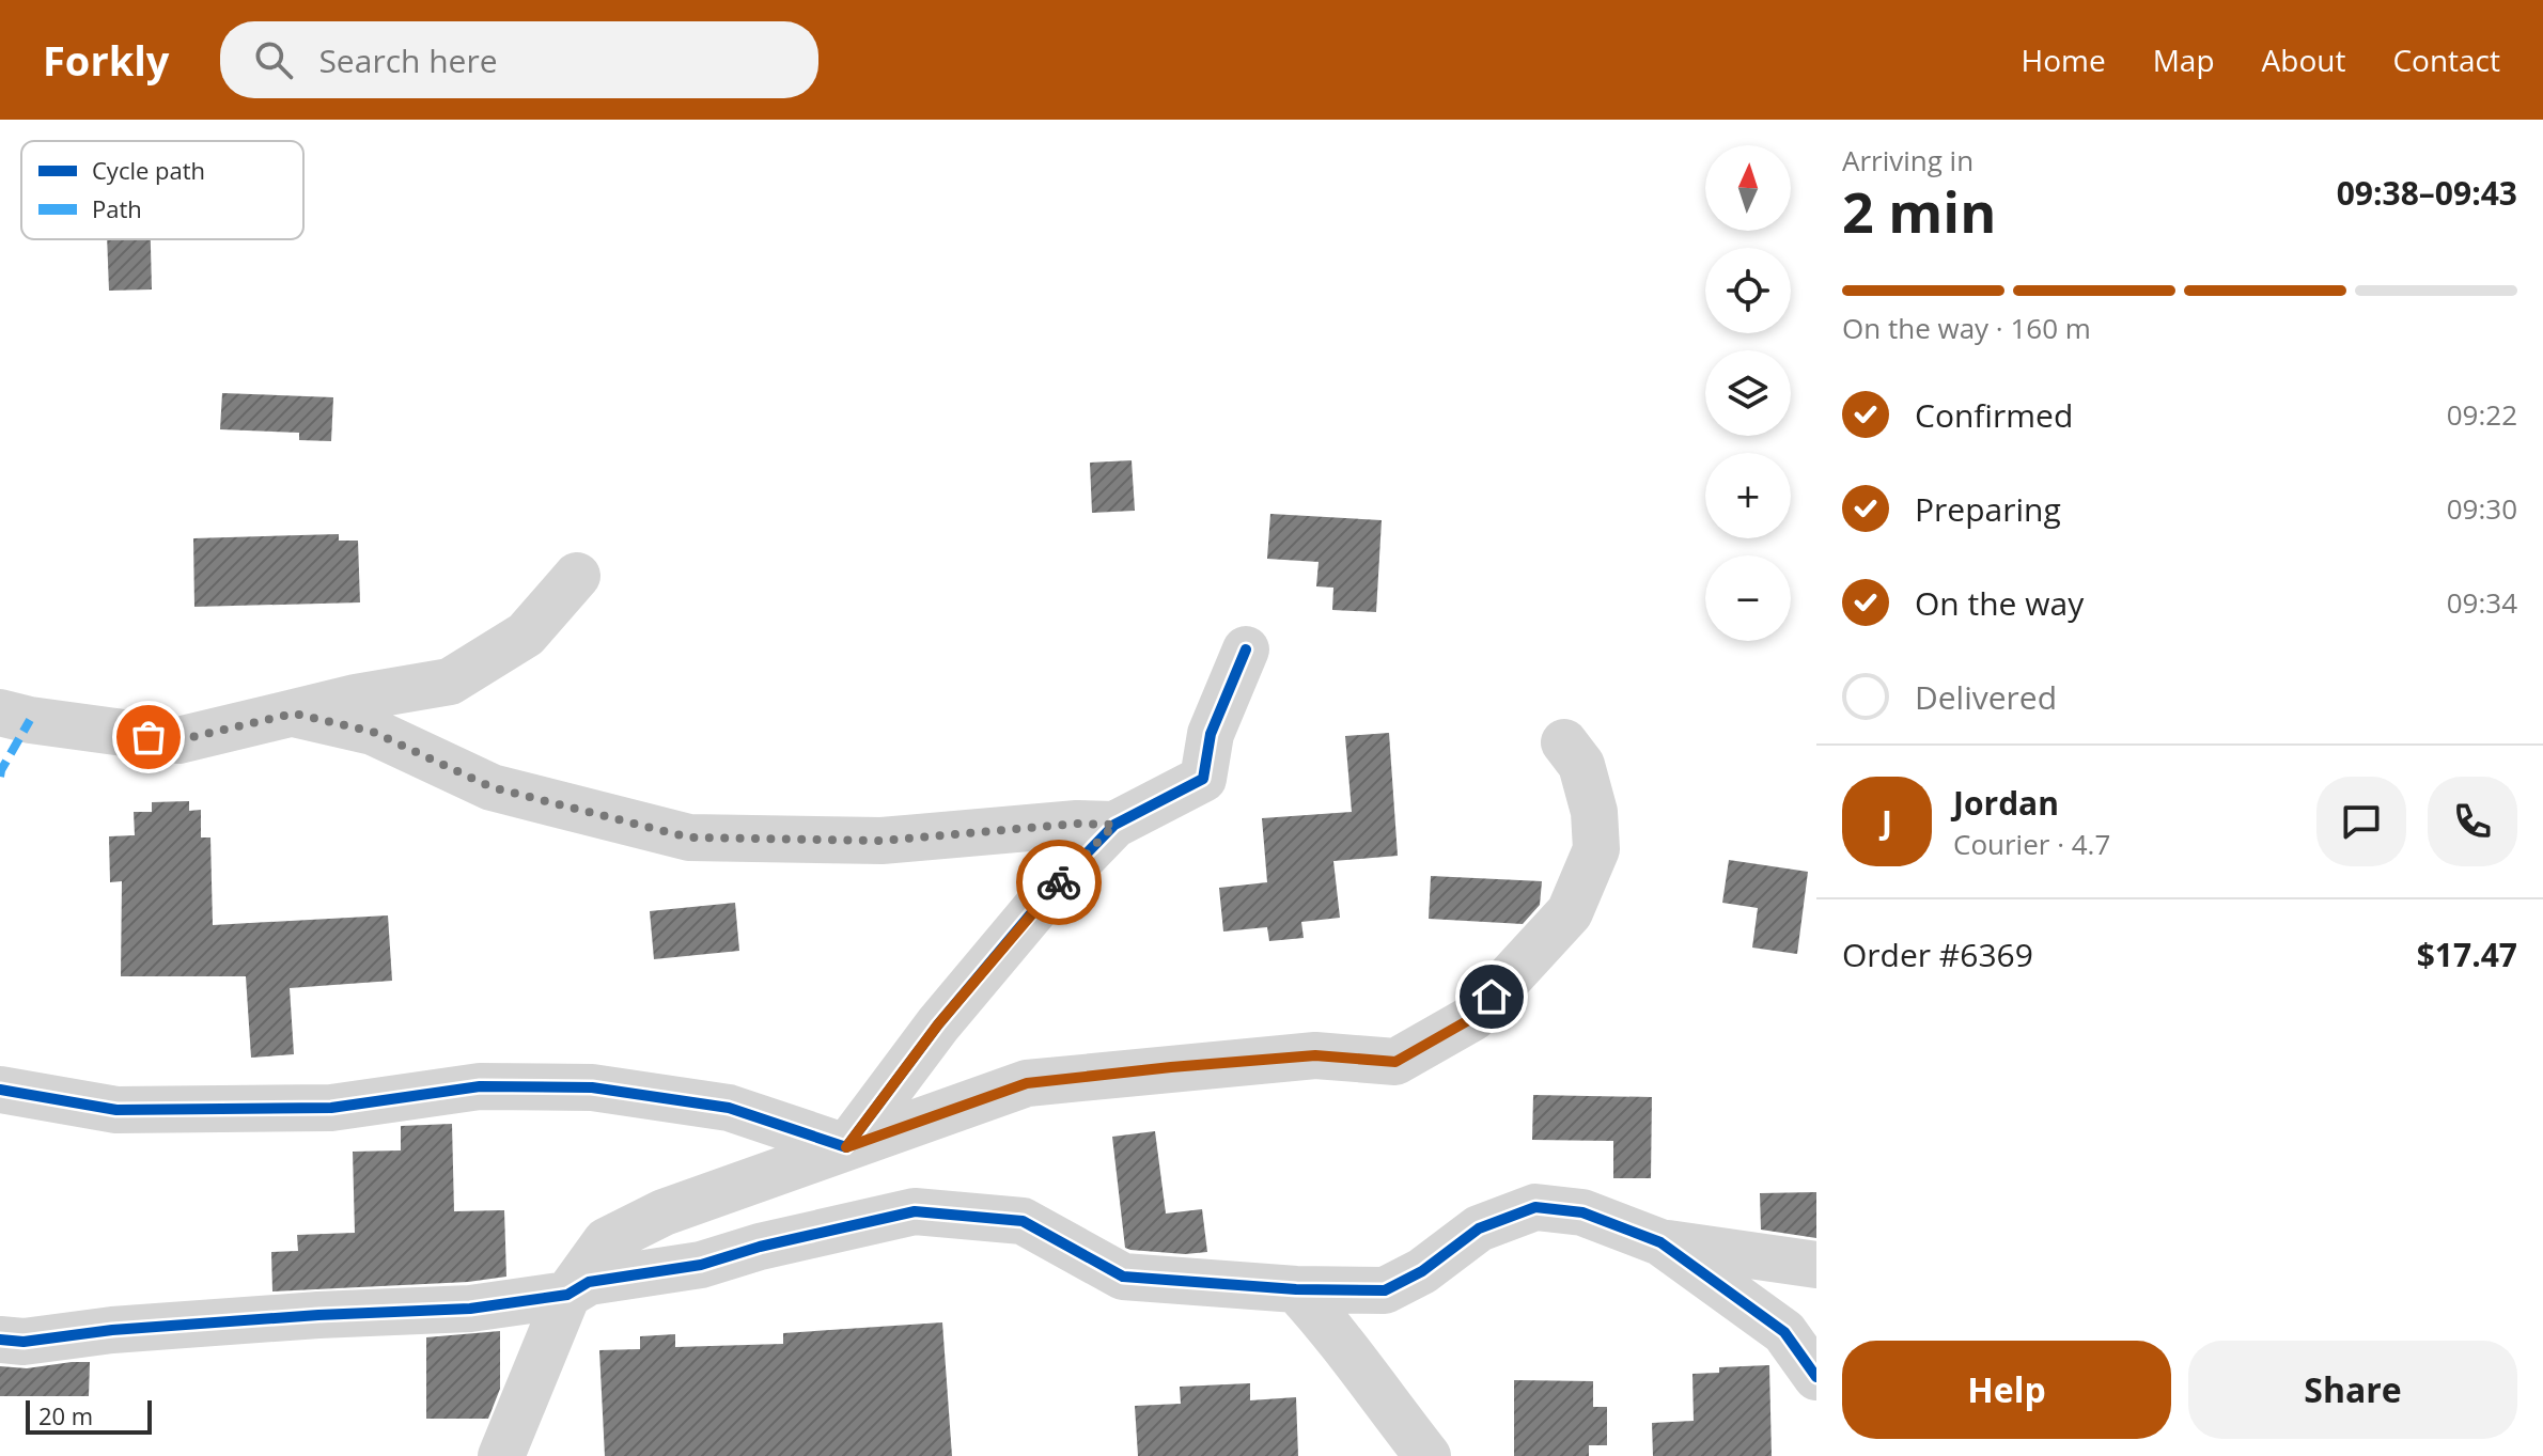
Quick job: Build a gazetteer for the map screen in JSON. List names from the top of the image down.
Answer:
{
  "legend": ["Cycle path", "Path"],
  "scale_bar": "20 m",
  "north": "top",
  "page": {
    "header": "Forkly",
    "search": "Search here",
    "nav": [
      "Home",
      "Map",
      "About",
      "Contact"
    ],
    "heading": ["2 min", "Arriving in", "09:38–09:43"],
    "panel": [
      "Jordan",
      "Courier · 4.7",
      "Order #6369",
      "$17.47"
    ],
    "map_buttons": ["+", "−"],
    "bar": "On the way · 160 m",
    "list": [
      ["Confirmed", "09:22"],
      ["Preparing", "09:30"],
      ["On the way", "09:34"],
      "Delivered"
    ],
    "round": "J",
    "buttons": ["Help", "Share"],
    "scale": "20 m"
  }
}
